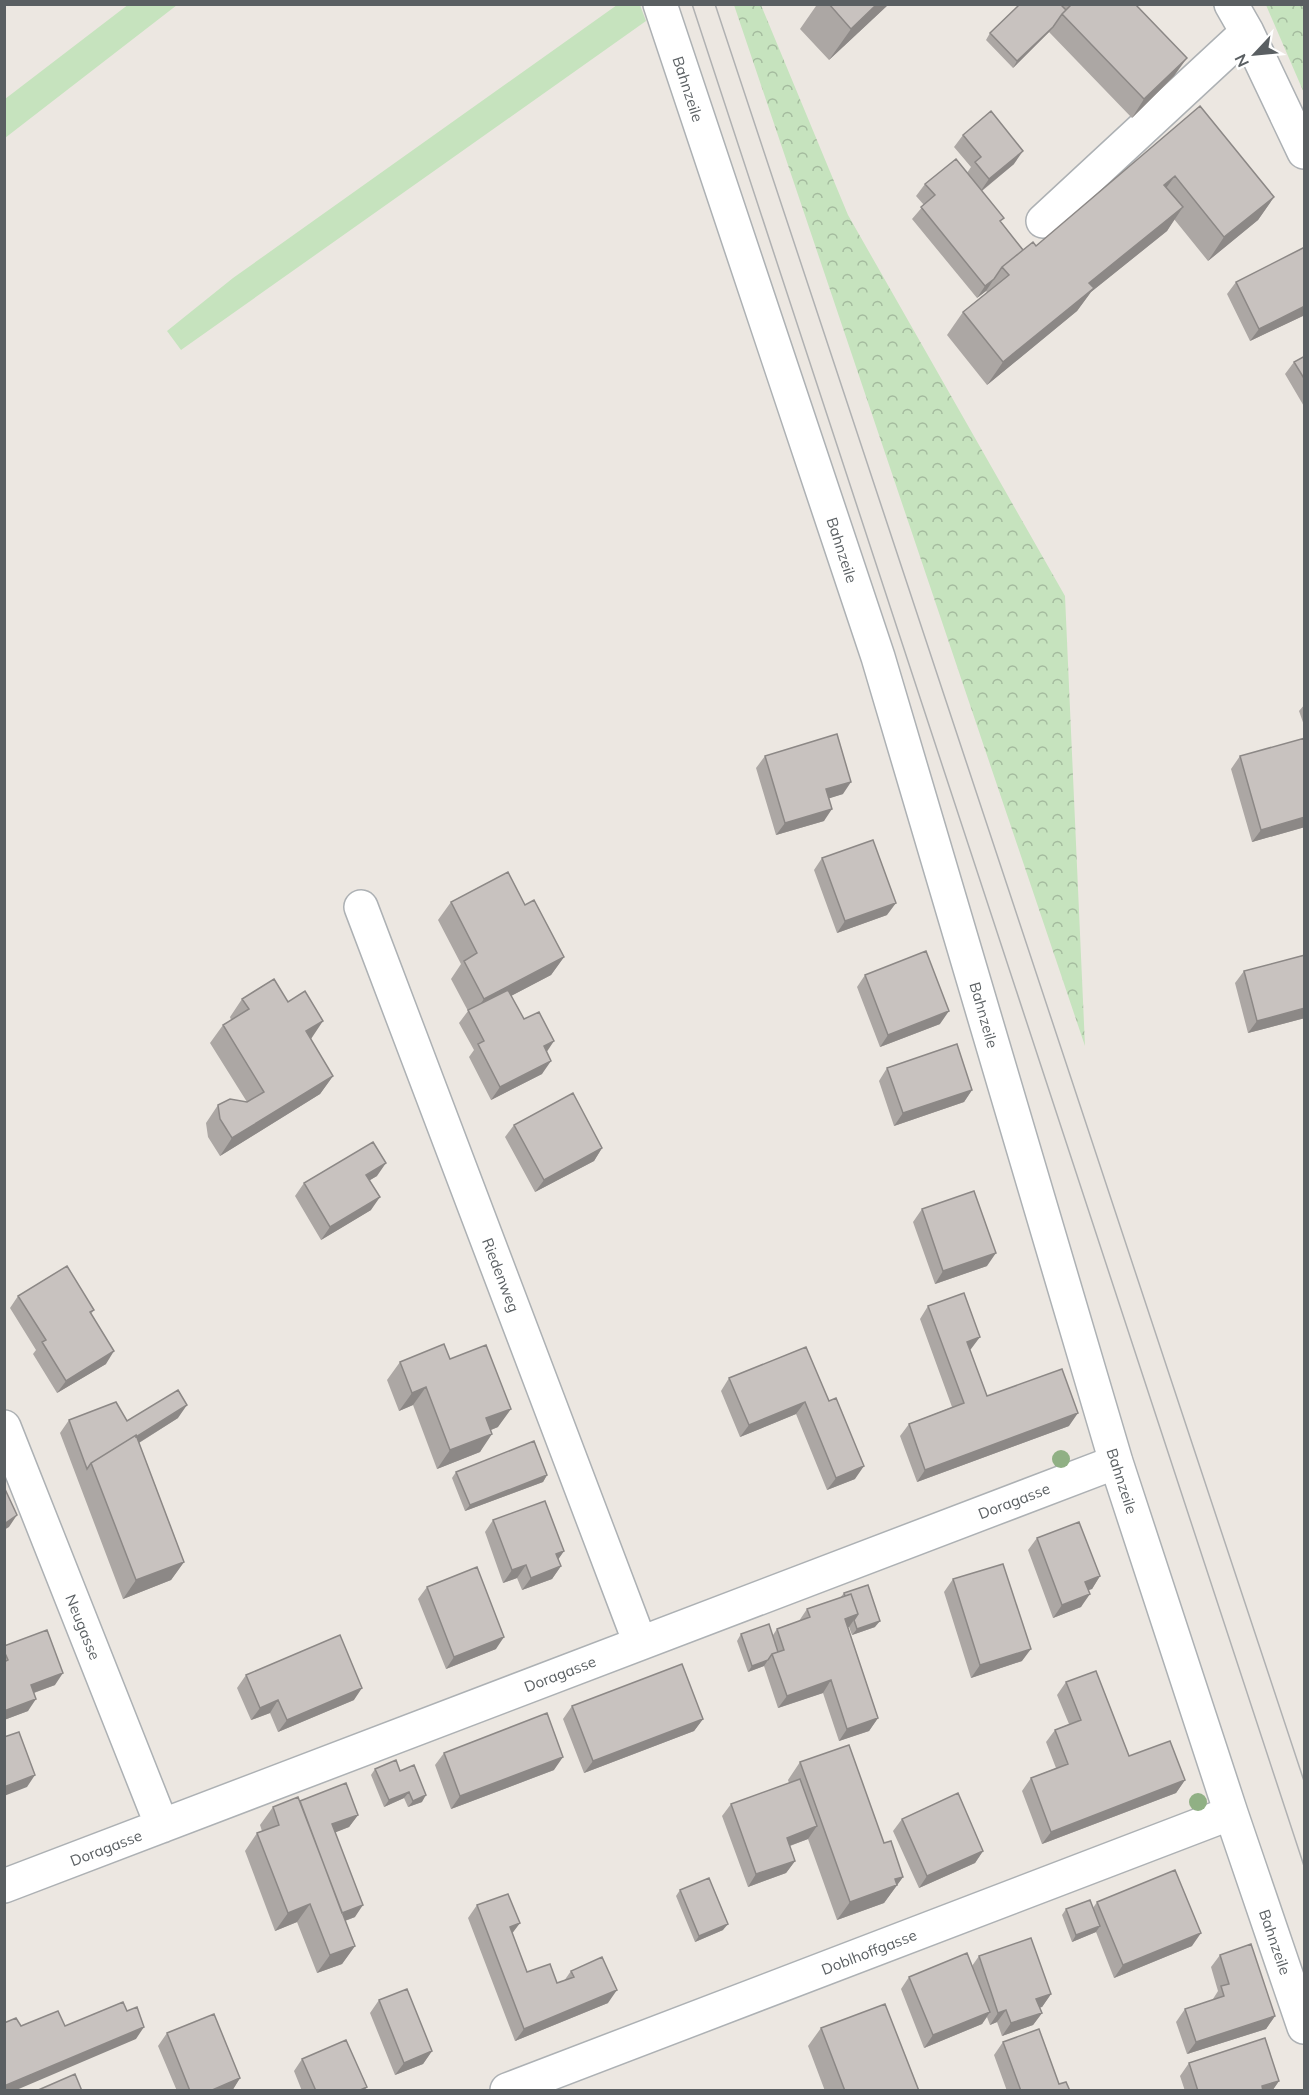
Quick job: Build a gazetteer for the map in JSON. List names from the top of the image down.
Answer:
{
  "streets": {
    "street": [
      "Bahnzeile",
      "Riedenweg",
      "Doragasse",
      "Neugasse",
      "Doblhoffgasse"
    ]
  },
  "crossings": [
    ["Bahnzeile", "Doragasse"],
    ["Bahnzeile", "Doblhoffgasse"],
    ["Riedenweg", "Doragasse"],
    ["Doragasse", "Neugasse"]
  ],
  "north": "bottom left"
}
